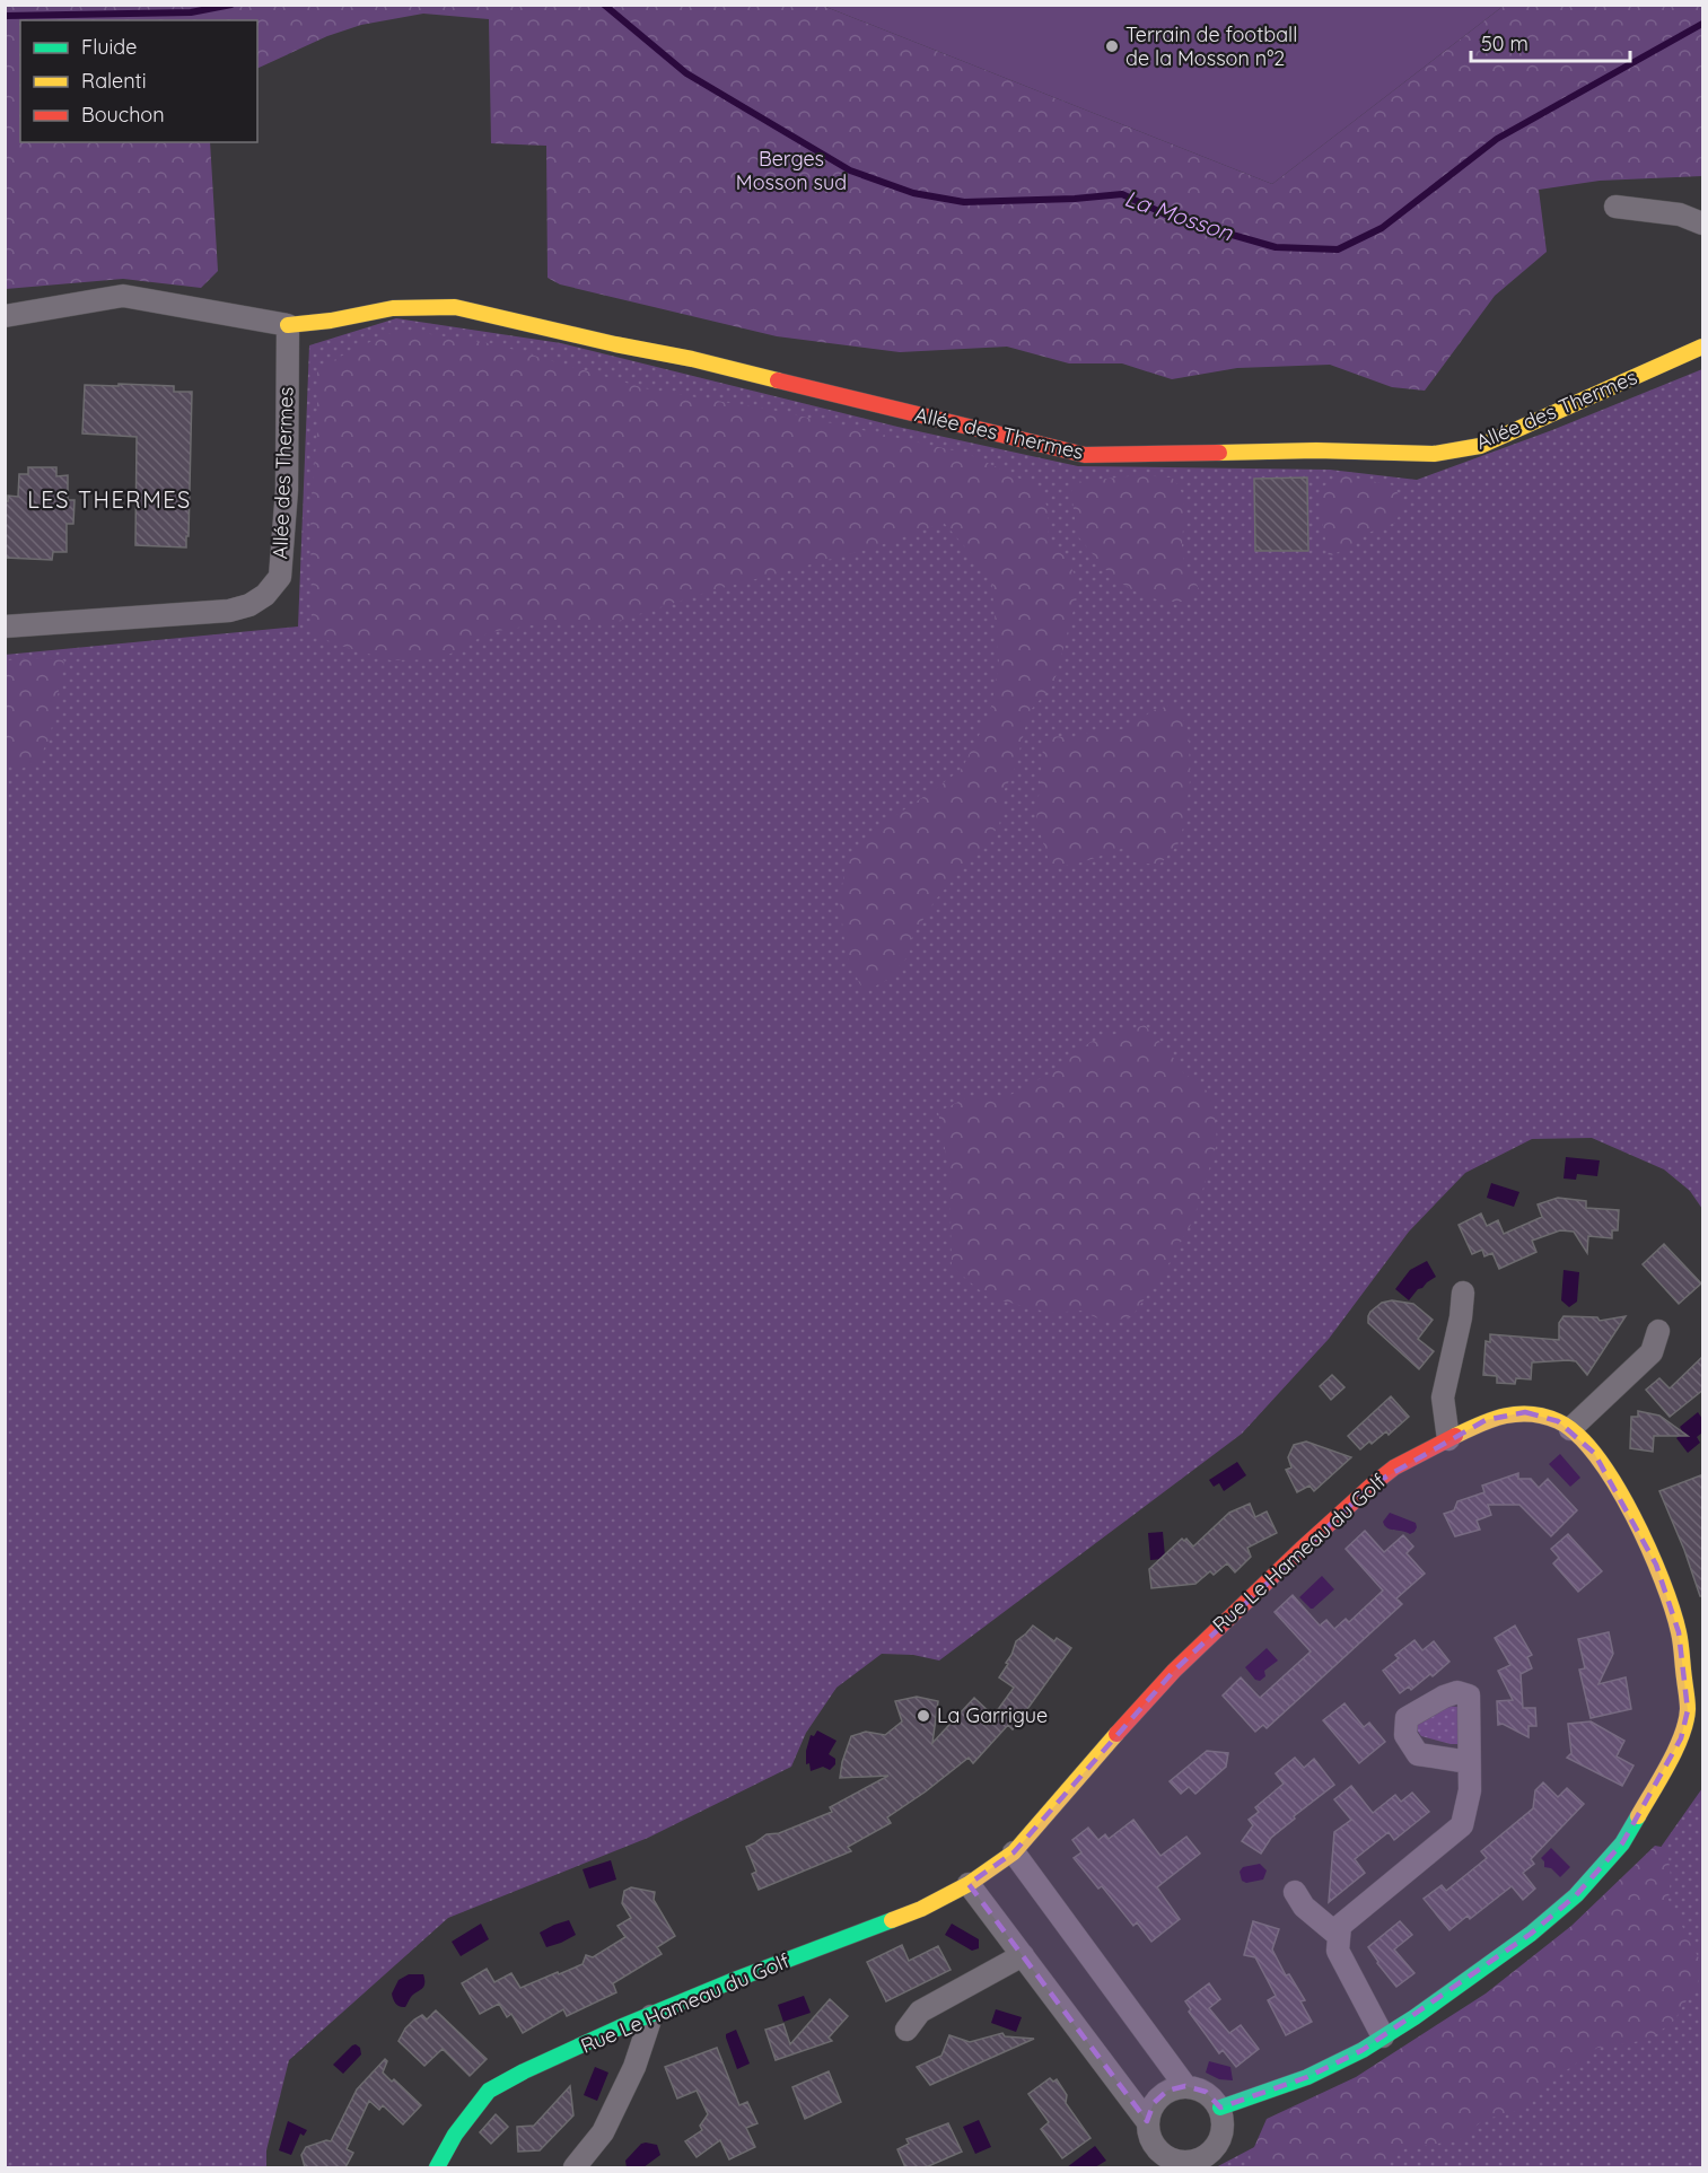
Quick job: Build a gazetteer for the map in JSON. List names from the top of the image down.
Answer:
{
  "streets": {
    "street": ["Allée des Thermes", "Rue Le Hameau du Golf"]
  },
  "districts": ["LES THERMES"],
  "water": ["La Mosson"],
  "parks": ["Berges Mosson sud"],
  "places": ["Terrain de football de la Mosson n°2", "La Garrigue"],
  "legend": ["Fluide", "Ralenti", "Bouchon"],
  "scale_bar": "50 m"
}
